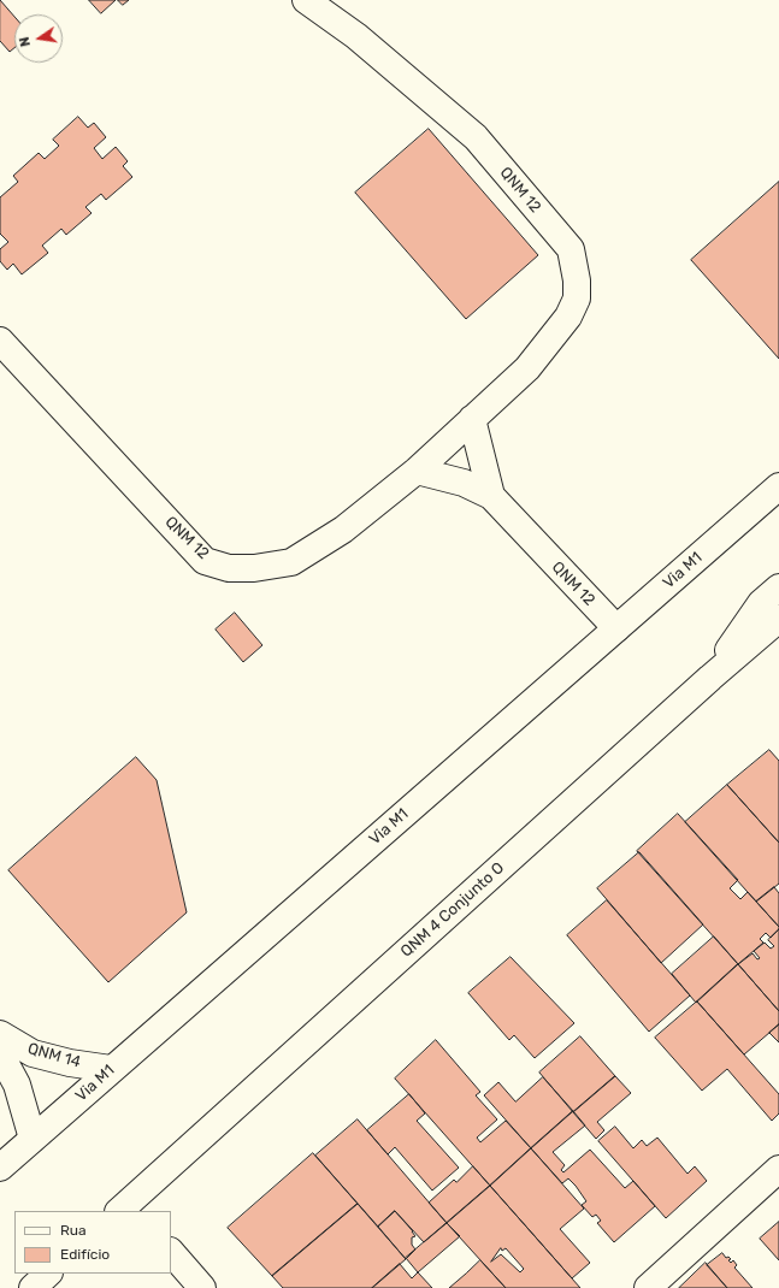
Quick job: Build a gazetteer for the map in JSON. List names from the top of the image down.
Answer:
{
  "streets": {
    "main road": [
      "QNM 12",
      "Via M1",
      "QNM 4 Conjunto O",
      "QNM 14"
    ]
  },
  "crossings": [
    ["QNM 12", "Via M1"],
    ["Via M1", "QNM 14"]
  ],
  "legend": ["Rua", "Edifício"],
  "north": "left"
}
